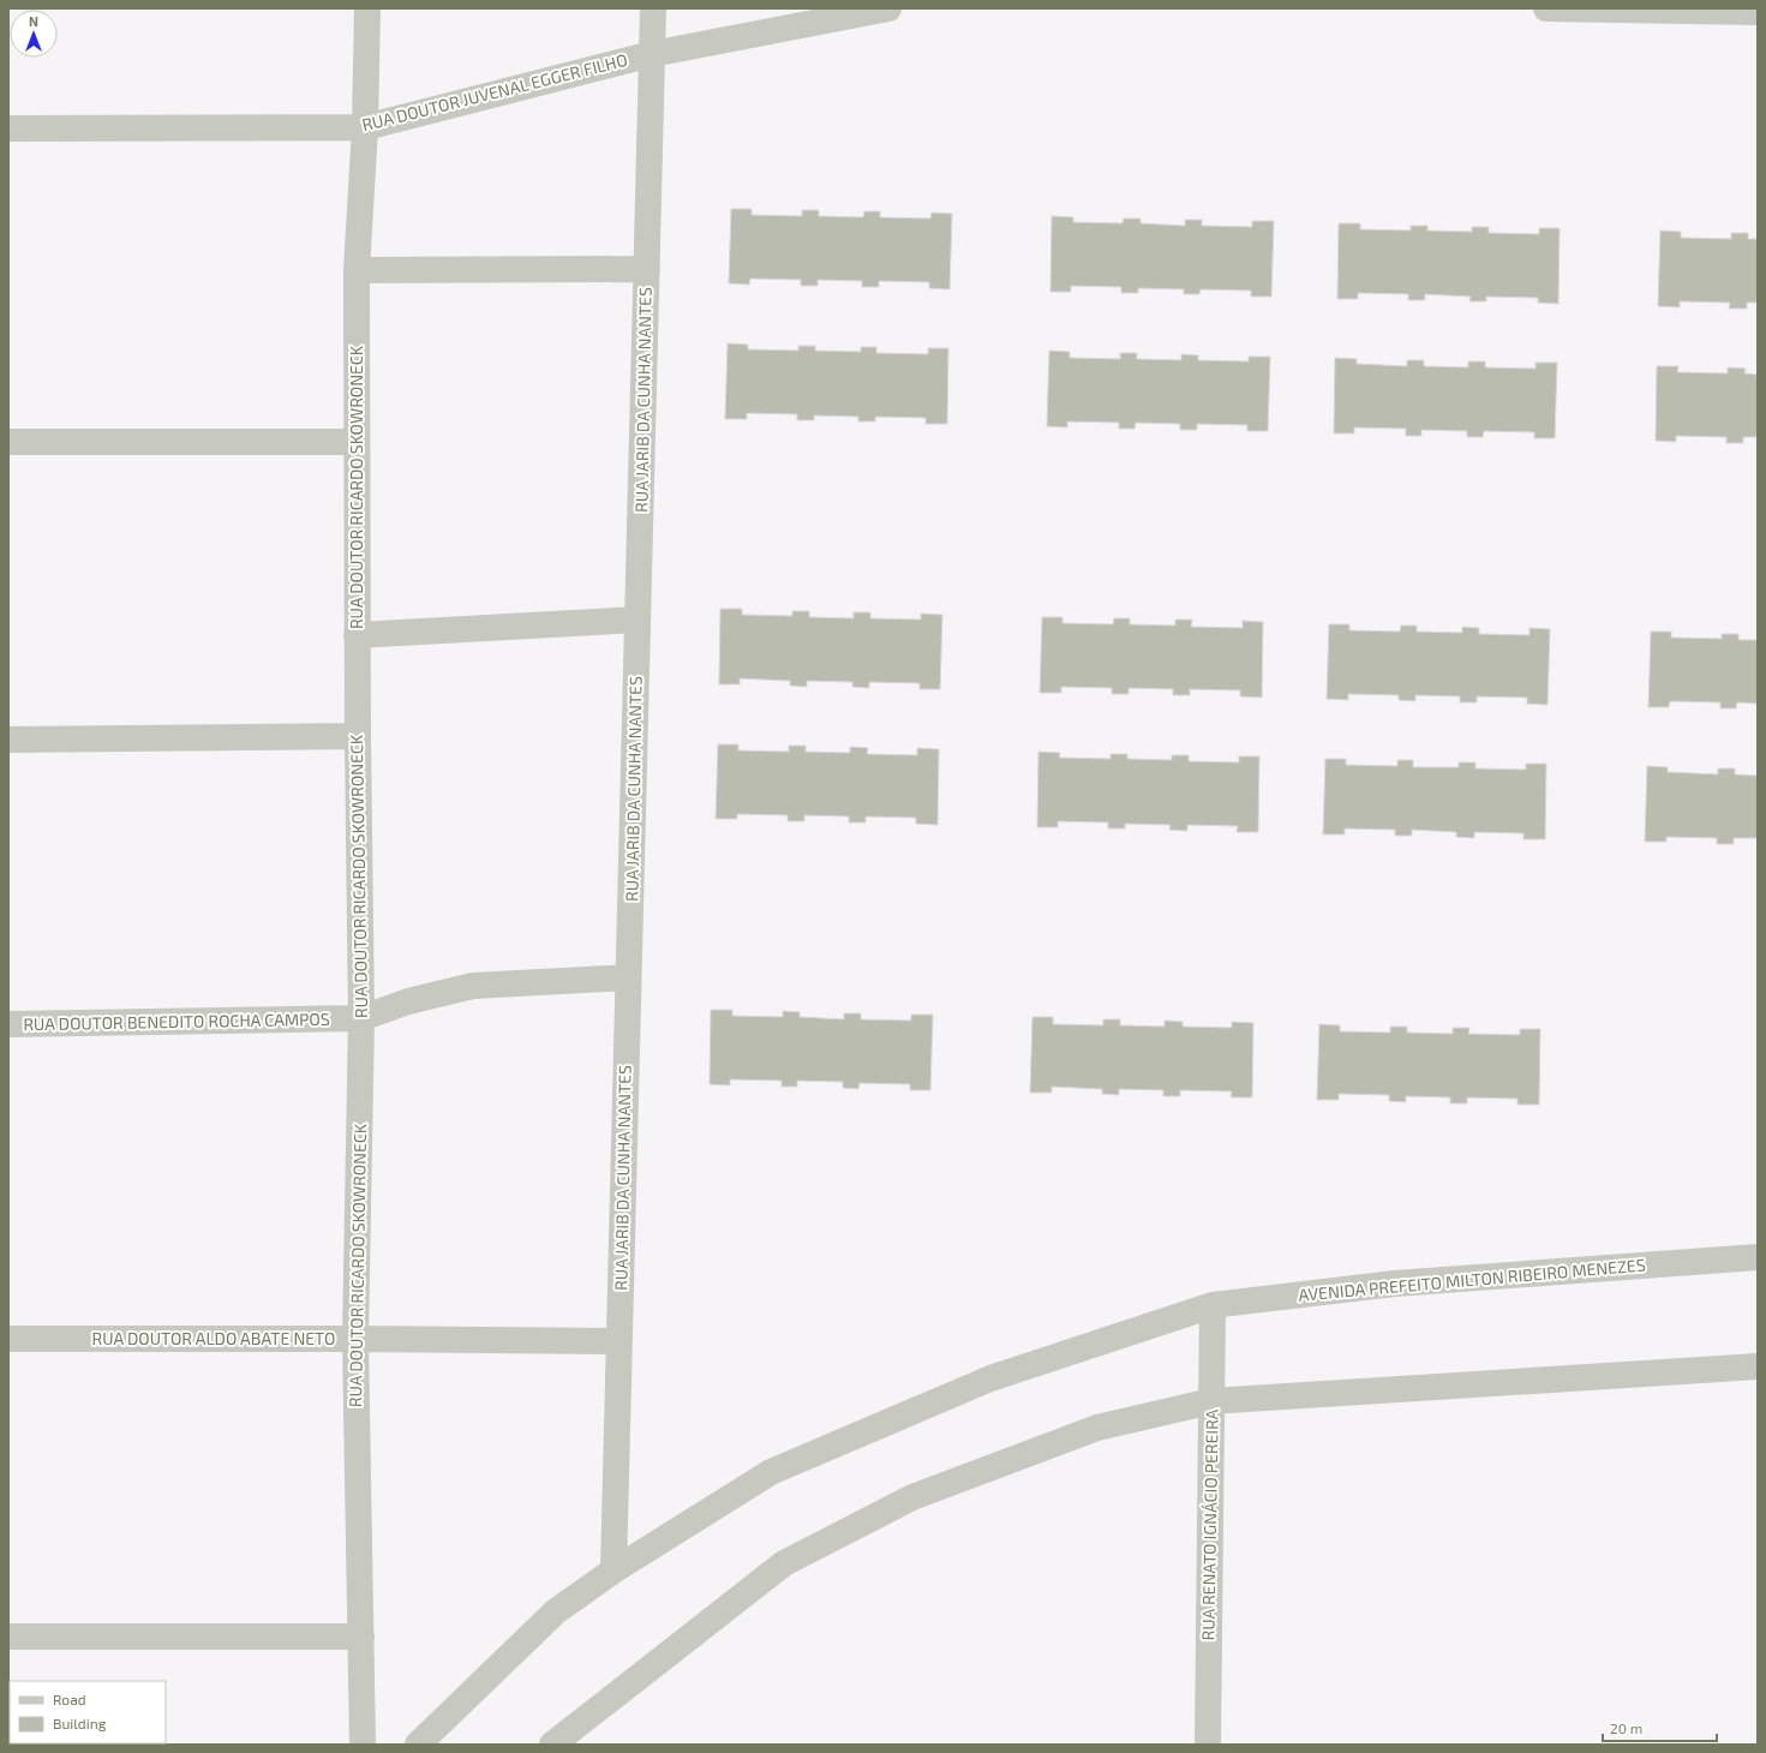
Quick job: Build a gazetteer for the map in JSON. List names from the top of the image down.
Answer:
{
  "streets": {
    "street": [
      "RUA DOUTOR JUVENAL EGGER FILHO",
      "RUA JARIB DA CUNHA NANTES",
      "RUA DOUTOR RICARDO SKOWRONECK",
      "RUA DOUTOR BENEDITO ROCHA CAMPOS",
      "AVENIDA PREFEITO MILTON RIBEIRO MENEZES",
      "RUA DOUTOR ALDO ABATE NETO",
      "RUA RENATO IGNÁCIO PEREIRA"
    ]
  },
  "crossings": [
    ["RUA DOUTOR JUVENAL EGGER FILHO", "RUA JARIB DA CUNHA NANTES"],
    ["RUA DOUTOR JUVENAL EGGER FILHO", "RUA DOUTOR RICARDO SKOWRONECK"],
    ["RUA JARIB DA CUNHA NANTES", "RUA DOUTOR BENEDITO ROCHA CAMPOS"],
    ["RUA JARIB DA CUNHA NANTES", "AVENIDA PREFEITO MILTON RIBEIRO MENEZES"],
    ["RUA JARIB DA CUNHA NANTES", "RUA DOUTOR ALDO ABATE NETO"],
    ["RUA DOUTOR RICARDO SKOWRONECK", "RUA DOUTOR BENEDITO ROCHA CAMPOS"],
    ["RUA DOUTOR RICARDO SKOWRONECK", "RUA DOUTOR ALDO ABATE NETO"],
    ["AVENIDA PREFEITO MILTON RIBEIRO MENEZES", "RUA RENATO IGNÁCIO PEREIRA"]
  ],
  "legend": ["Road", "Building"],
  "scale_bar": "20 m",
  "north": "top"
}
